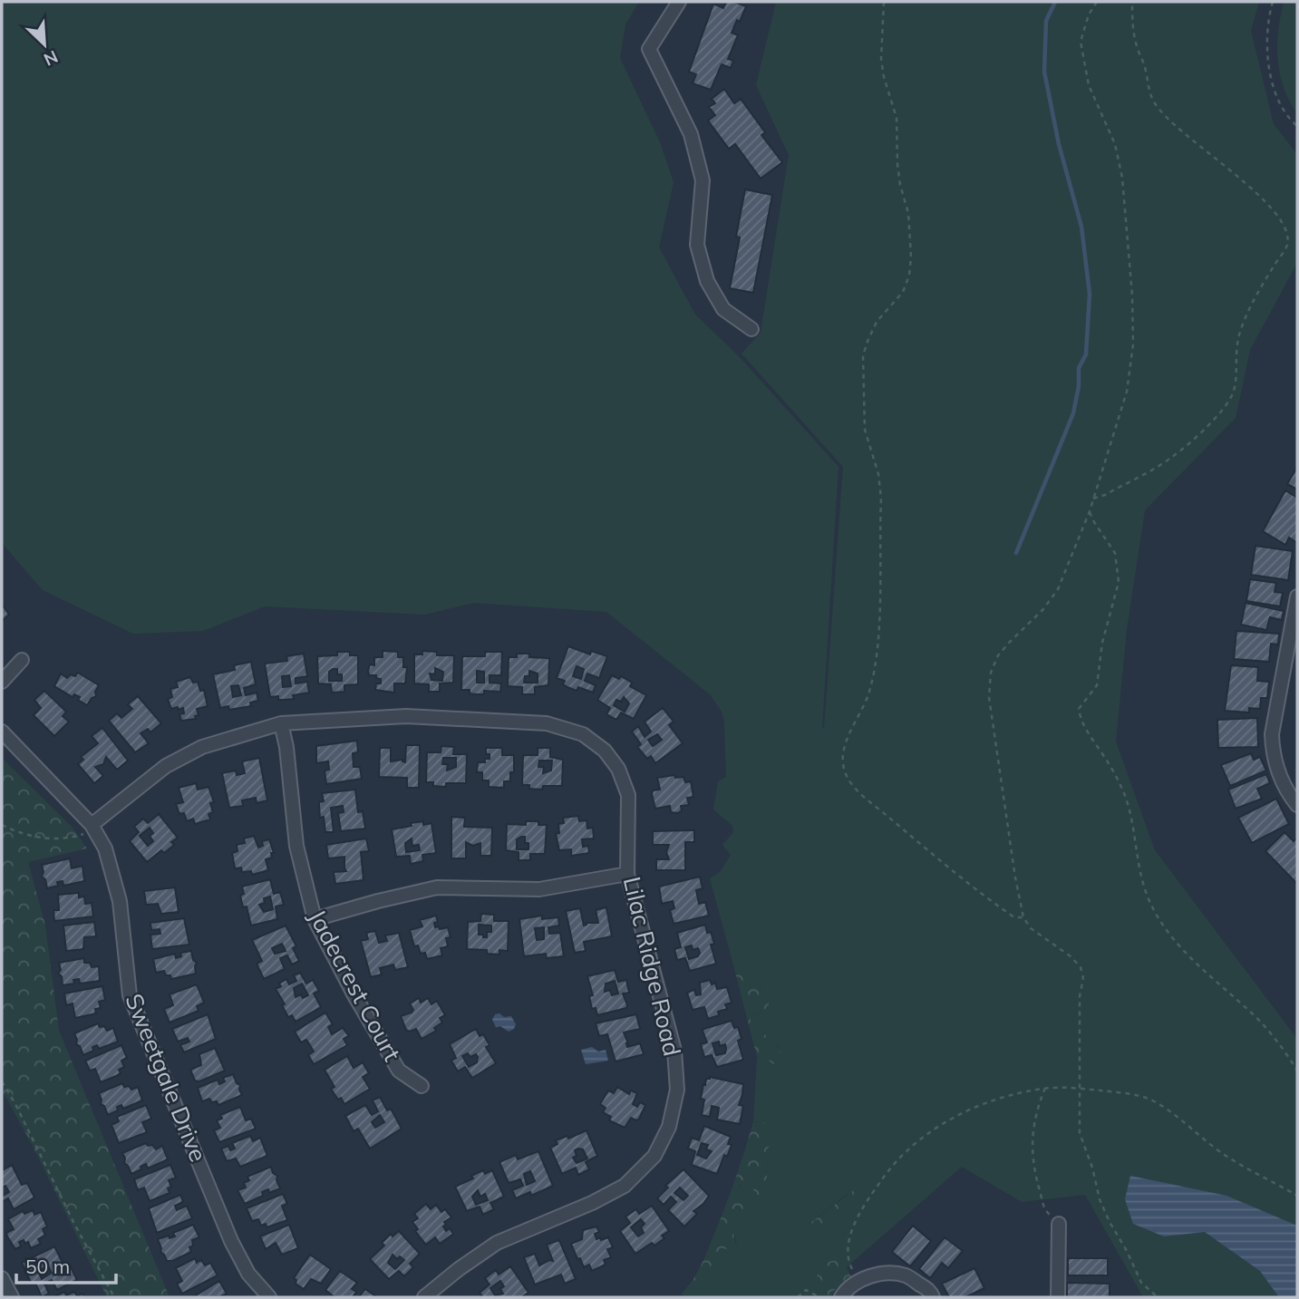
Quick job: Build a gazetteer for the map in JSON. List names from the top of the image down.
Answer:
{
  "streets": {
    "street": ["Lilac Ridge Road", "Jadecrest Court", "Sweetgale Drive"]
  },
  "crossings": [
    ["Lilac Ridge Road", "Jadecrest Court"],
    ["Lilac Ridge Road", "Sweetgale Drive"]
  ],
  "scale_bar": "50 m",
  "north": "bottom right"
}
